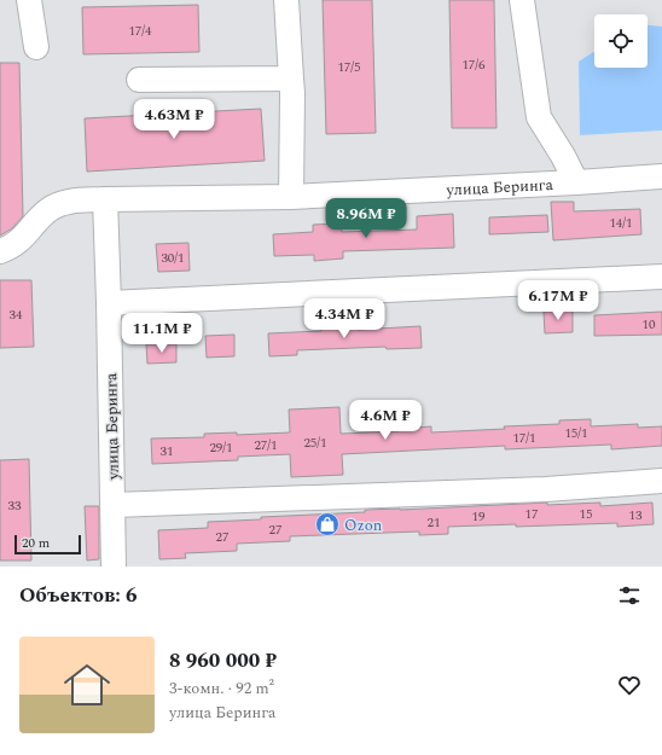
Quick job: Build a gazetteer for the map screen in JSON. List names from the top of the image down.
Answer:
{
  "streets": {
    "street": ["улица Беринга"]
  },
  "places": {
    "shop": ["Ozon"]
  },
  "house_numbers": [
    "17/4",
    "17/6",
    "17/5",
    "14/1",
    "30/1",
    "34",
    "10",
    "15/1",
    "17/1",
    "25/1",
    "27/1",
    "29/1",
    "31",
    "33",
    "17",
    "15",
    "13",
    "19",
    "21",
    "27",
    "27"
  ],
  "scale_bar": "20 m",
  "page": {
    "price": [
      "4.63M ₽",
      "8.96M ₽",
      "6.17M ₽",
      "4.34M ₽",
      "11.1M ₽",
      "4.6M ₽"
    ],
    "scale": "20 m",
    "heading": "Объектов: 6",
    "list": [
      {
        "name": "8 960 000 ₽",
        "note": "3-комн. · 92 m² · улица Беринга"
      }
    ]
  }
}
